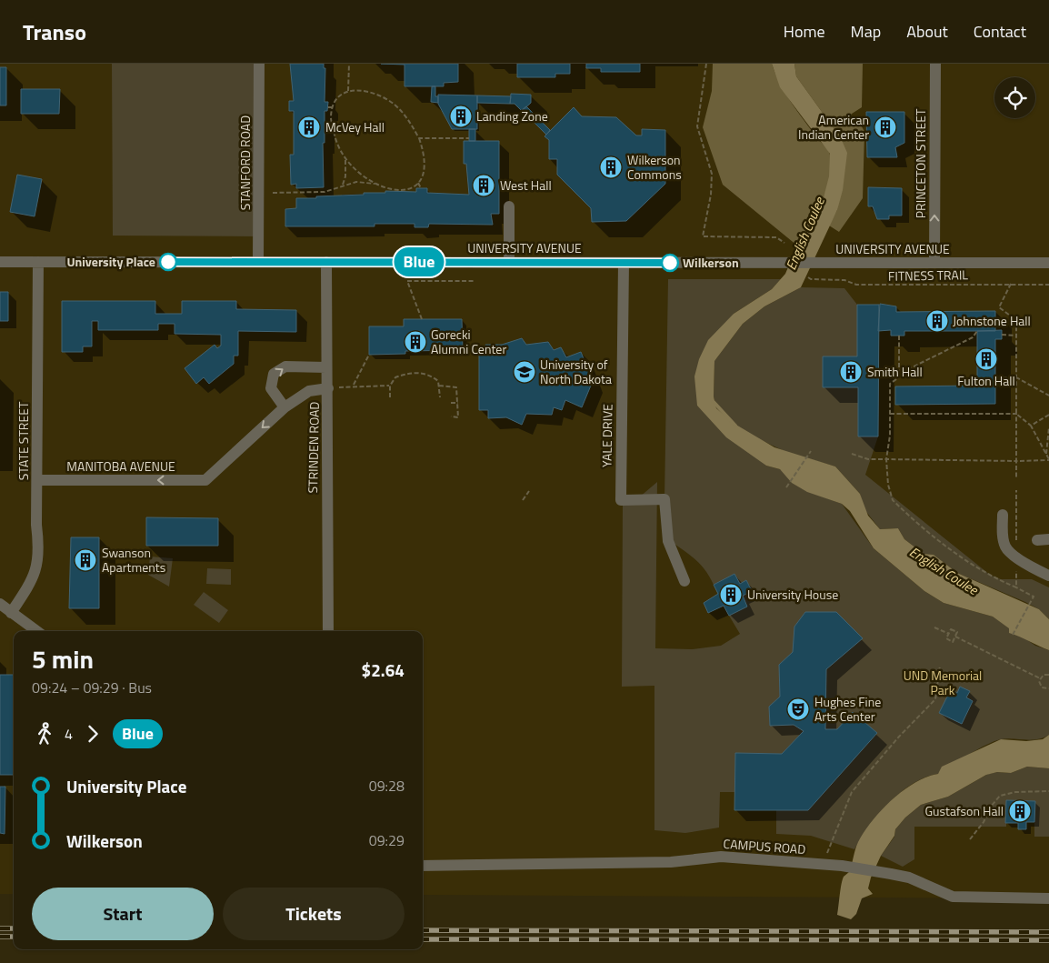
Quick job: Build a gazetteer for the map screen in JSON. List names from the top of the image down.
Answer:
{
  "streets": {
    "street": [
      "STANFORD ROAD",
      "PRINCETON STREET",
      "UNIVERSITY AVENUE",
      "YALE DRIVE",
      "STATE STREET",
      "STRINDEN ROAD",
      "MANITOBA AVENUE",
      "CAMPUS ROAD"
    ],
    "path": ["FITNESS TRAIL"]
  },
  "crossings": [
    ["STANFORD ROAD", "UNIVERSITY AVENUE"],
    ["PRINCETON STREET", "UNIVERSITY AVENUE"],
    ["UNIVERSITY AVENUE", "YALE DRIVE"],
    ["UNIVERSITY AVENUE", "STATE STREET"],
    ["UNIVERSITY AVENUE", "STRINDEN ROAD"],
    ["STATE STREET", "MANITOBA AVENUE"]
  ],
  "one_way": ["PRINCETON STREET", "MANITOBA AVENUE"],
  "water": ["English Coulee"],
  "parks": ["UND Memorial Park"],
  "places": {
    "building": [
      "Landing Zone",
      "McVey Hall",
      "American Indian Center",
      "Wilkerson Commons",
      "West Hall",
      "Johnstone Hall",
      "Gorecki Alumni Center",
      "Fulton Hall",
      "Smith Hall",
      "Swanson Apartments",
      "University House",
      "Gustafson Hall"
    ],
    "other": ["University Place", "Wilkerson"],
    "school or university": ["University of North Dakota"],
    "theatre": ["Hughes Fine Arts Center"]
  },
  "lines": ["bus line Blue"],
  "page": {
    "header": "Transo",
    "nav": [
      "Home",
      "Map",
      "About",
      "Contact"
    ],
    "on_map": "Blue",
    "heading": ["5 min", "09:24 – 09:29 · Bus", "$2.64"],
    "legs": ["4", "Blue"],
    "list": [
      {
        "name": "University Place",
        "value": "09:28"
      },
      {
        "name": "Wilkerson",
        "value": "09:29"
      }
    ],
    "buttons": ["Start", "Tickets"]
  }
}
